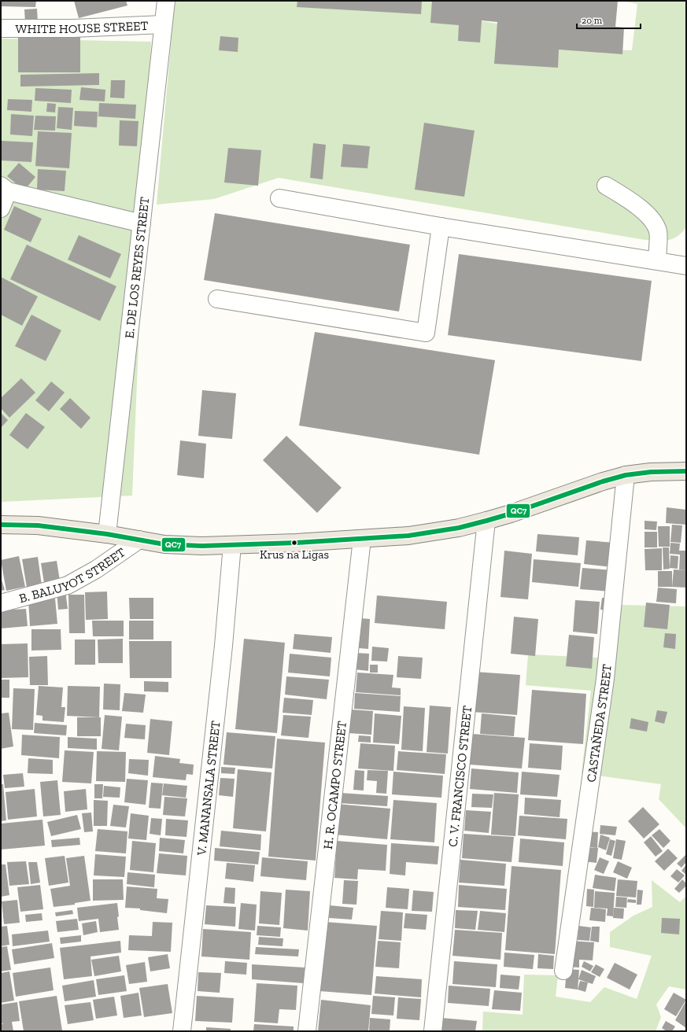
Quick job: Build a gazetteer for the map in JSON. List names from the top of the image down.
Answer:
{
  "streets": {
    "street": [
      "WHITE HOUSE STREET",
      "E. DE LOS REYES STREET",
      "B. BALUYOT STREET",
      "CASTAÑEDA STREET",
      "C. V. FRANCISCO STREET",
      "H. R. OCAMPO STREET",
      "V. MANANSALA STREET"
    ]
  },
  "crossings": [
    ["WHITE HOUSE STREET", "E. DE LOS REYES STREET"]
  ],
  "places": ["Krus na Ligas"],
  "lines": ["transit line QC7"],
  "scale_bar": "20 m"
}
